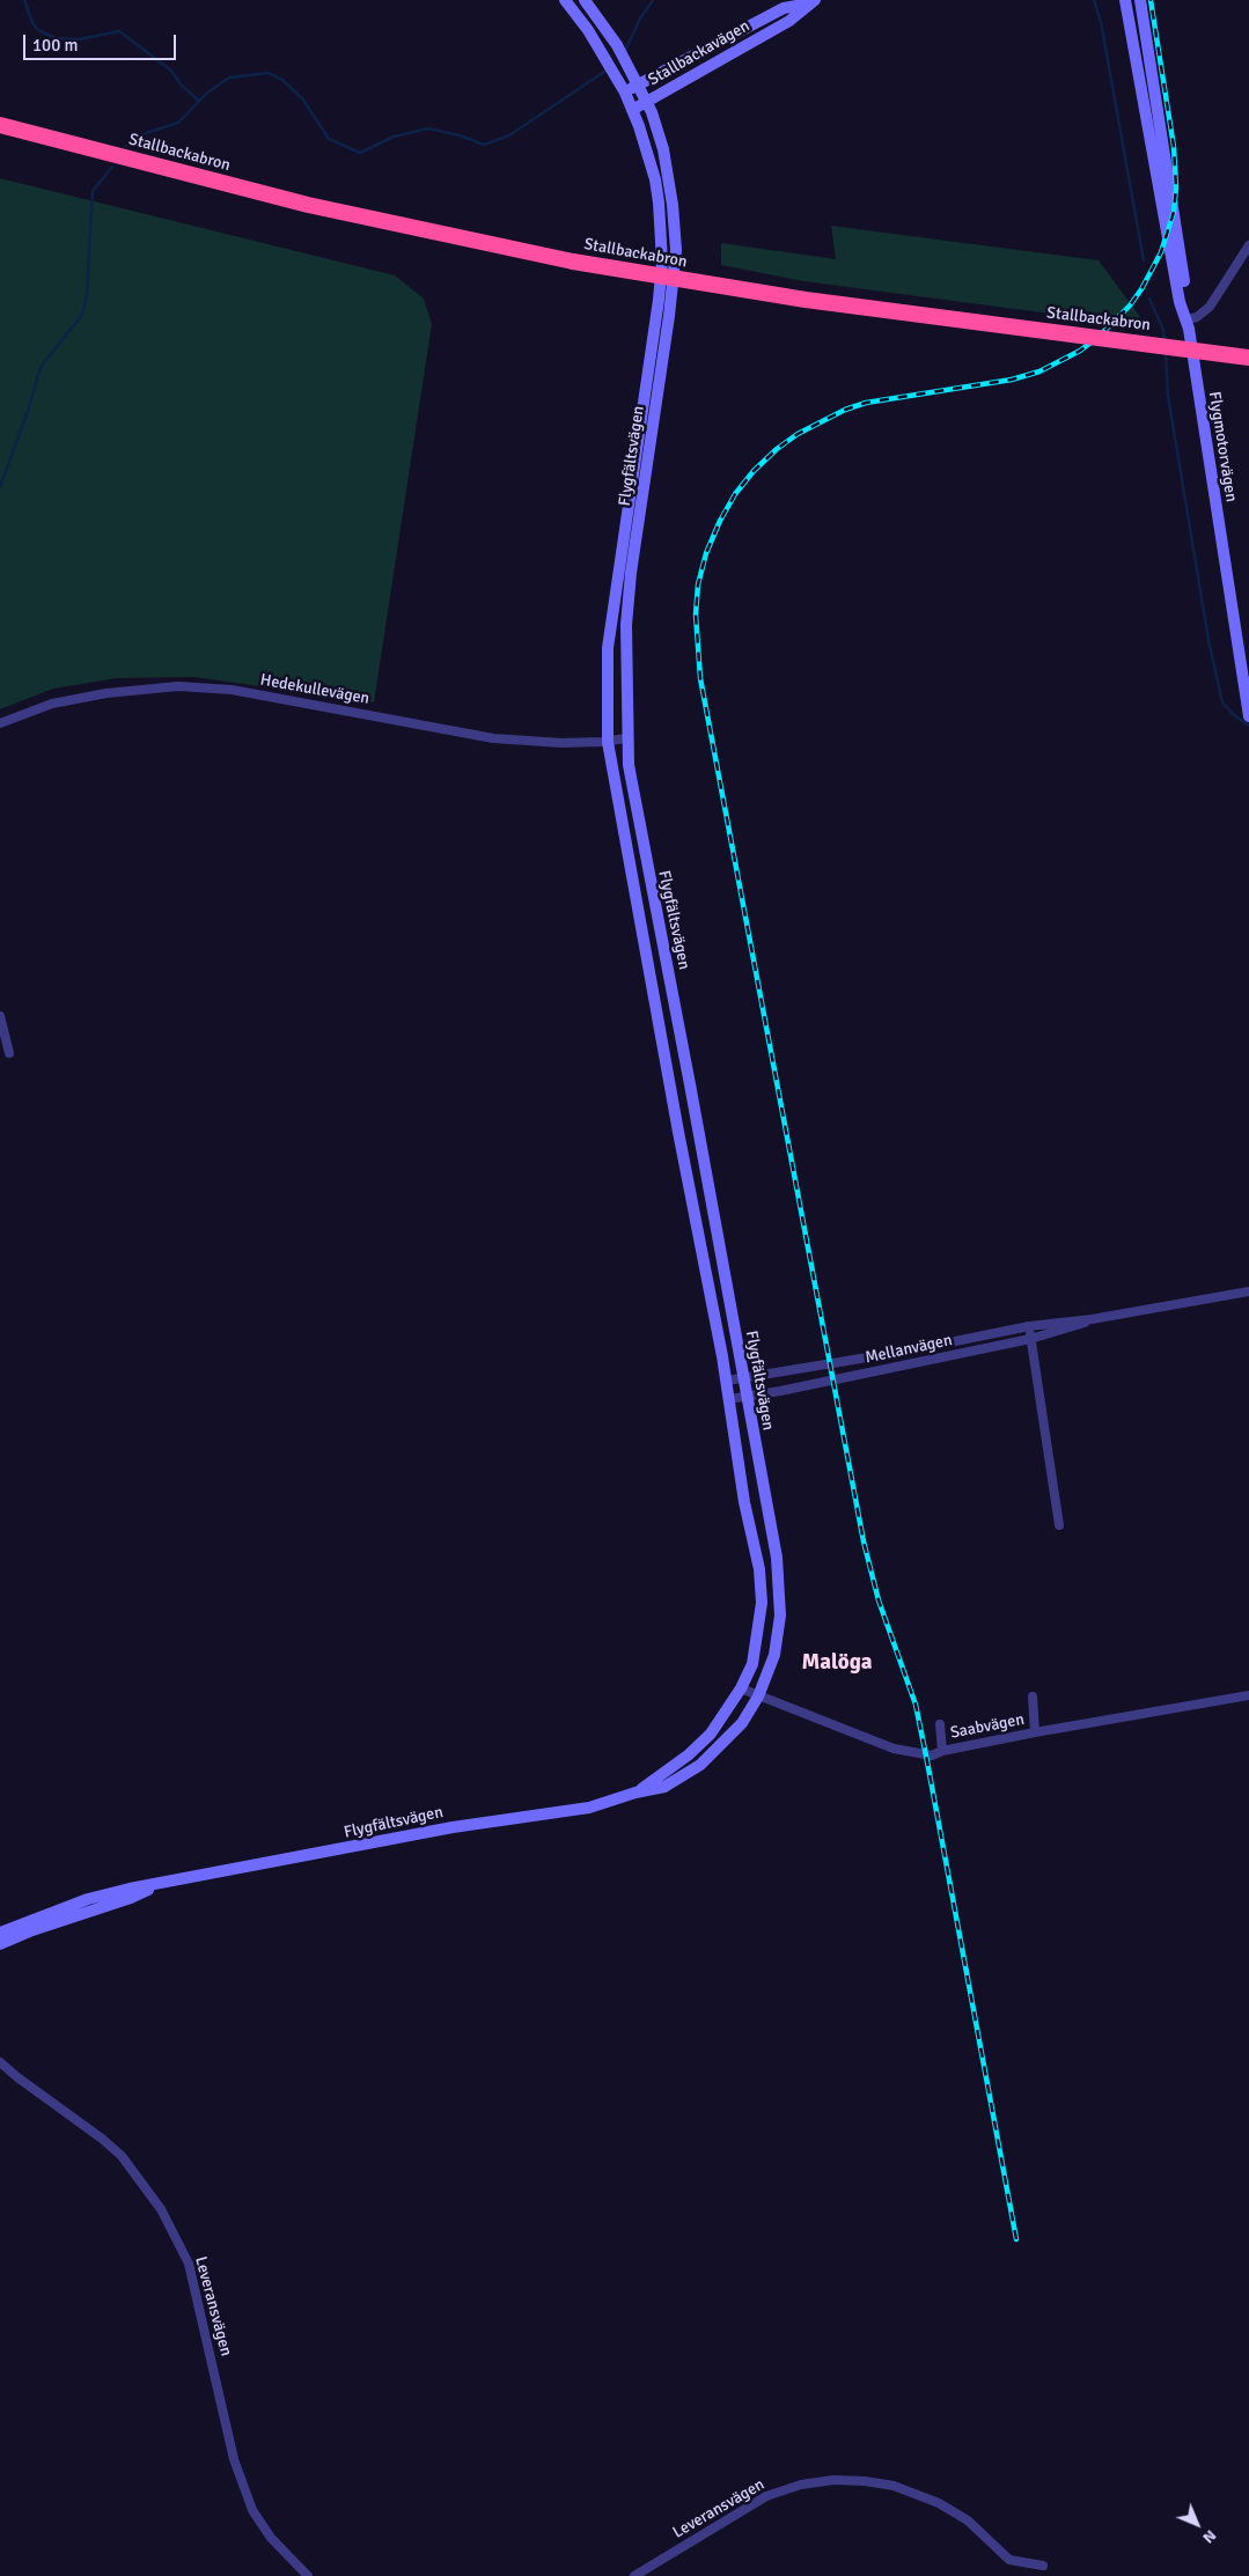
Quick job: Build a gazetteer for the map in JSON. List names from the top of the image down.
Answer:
{
  "streets": {
    "highway": ["Stallbackabron"],
    "street": [
      "Stallbackavägen",
      "Flygmotorvägen",
      "Flygfältsvägen",
      "Hedekullevägen",
      "Mellanvägen",
      "Saabvägen",
      "Leveransvägen"
    ]
  },
  "crossings": [
    ["Stallbackavägen", "Flygfältsvägen"],
    ["Flygfältsvägen", "Hedekullevägen"],
    ["Flygfältsvägen", "Mellanvägen"],
    ["Flygfältsvägen", "Saabvägen"]
  ],
  "districts": ["Malöga"],
  "scale_bar": "100 m",
  "north": "bottom right"
}
